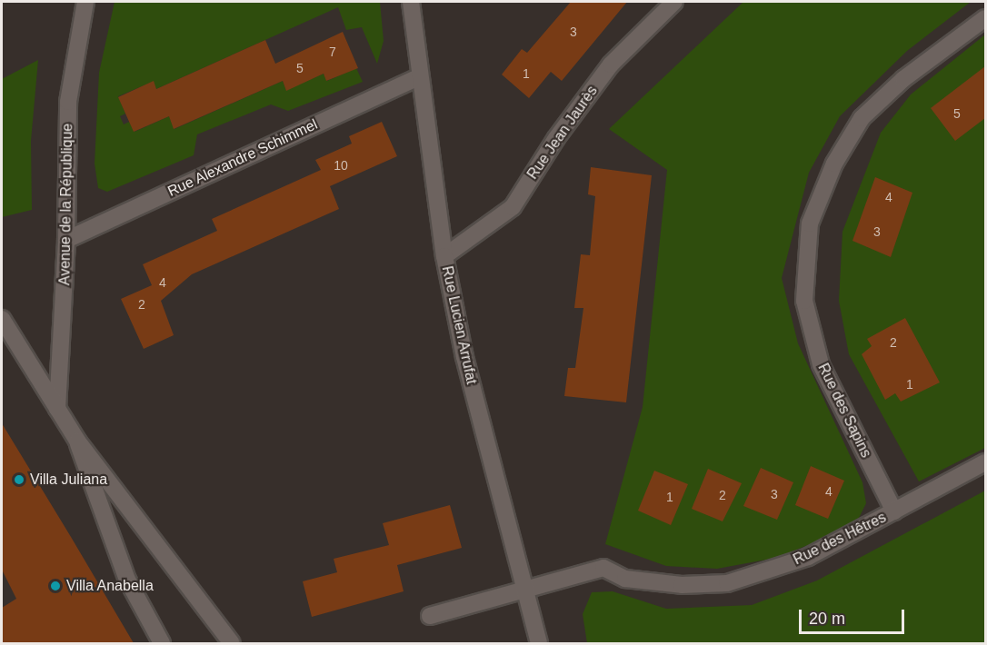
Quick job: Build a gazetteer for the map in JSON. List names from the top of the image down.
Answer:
{
  "streets": {
    "street": [
      "Rue Jean Jaurès",
      "Rue Alexandre Schimmel",
      "Avenue de la République",
      "Rue Lucien Arrufat",
      "Rue des Sapins",
      "Rue des Hêtres"
    ]
  },
  "crossings": [
    ["Rue Jean Jaurès", "Rue Lucien Arrufat"],
    ["Rue Alexandre Schimmel", "Avenue de la République"],
    ["Rue Alexandre Schimmel", "Rue Lucien Arrufat"],
    ["Rue Lucien Arrufat", "Rue des Hêtres"],
    ["Rue des Sapins", "Rue des Hêtres"]
  ],
  "places": ["Villa Juliana", "Villa Anabella"],
  "house_numbers": [
    "3",
    "7",
    "5",
    "1",
    "5",
    "10",
    "4",
    "3",
    "4",
    "2",
    "2",
    "1",
    "4",
    "3",
    "2",
    "1"
  ],
  "scale_bar": "20 m"
}
